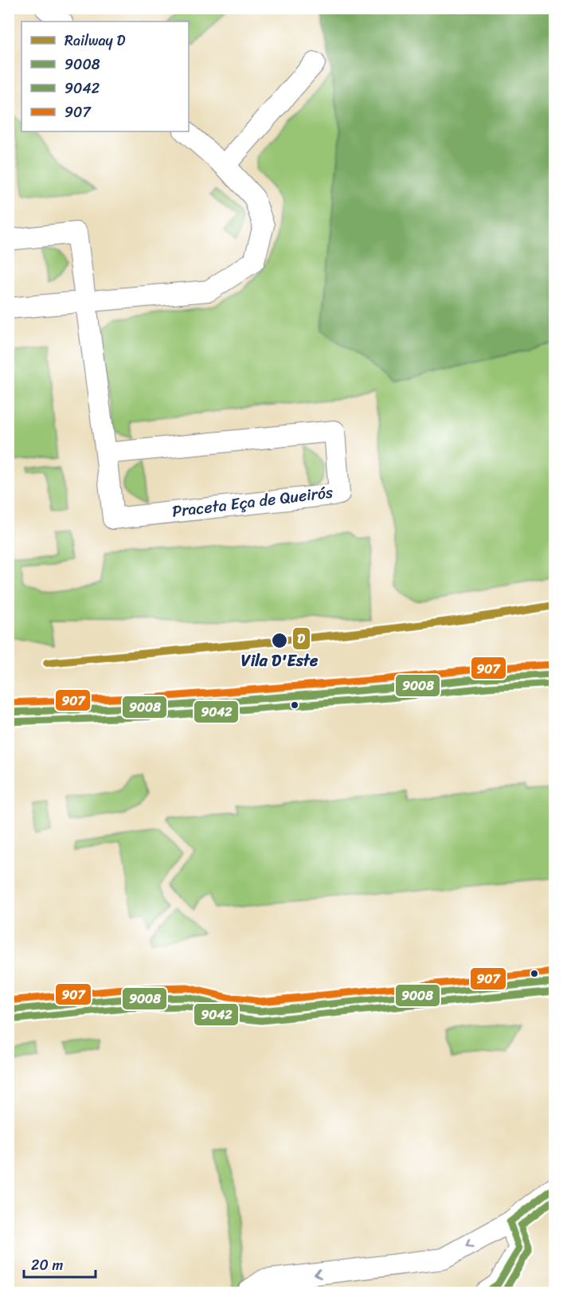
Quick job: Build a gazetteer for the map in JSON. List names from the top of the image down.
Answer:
{
  "streets": {
    "street": ["Praceta Eça de Queirós"]
  },
  "places": ["Vila D'Este"],
  "lines": [
    "rail line D",
    "transit line 907",
    "transit line 9008",
    "transit line 9042"
  ],
  "legend": [
    "Railway D",
    "9008",
    "9042",
    "907"
  ],
  "scale_bar": "20 m"
}
